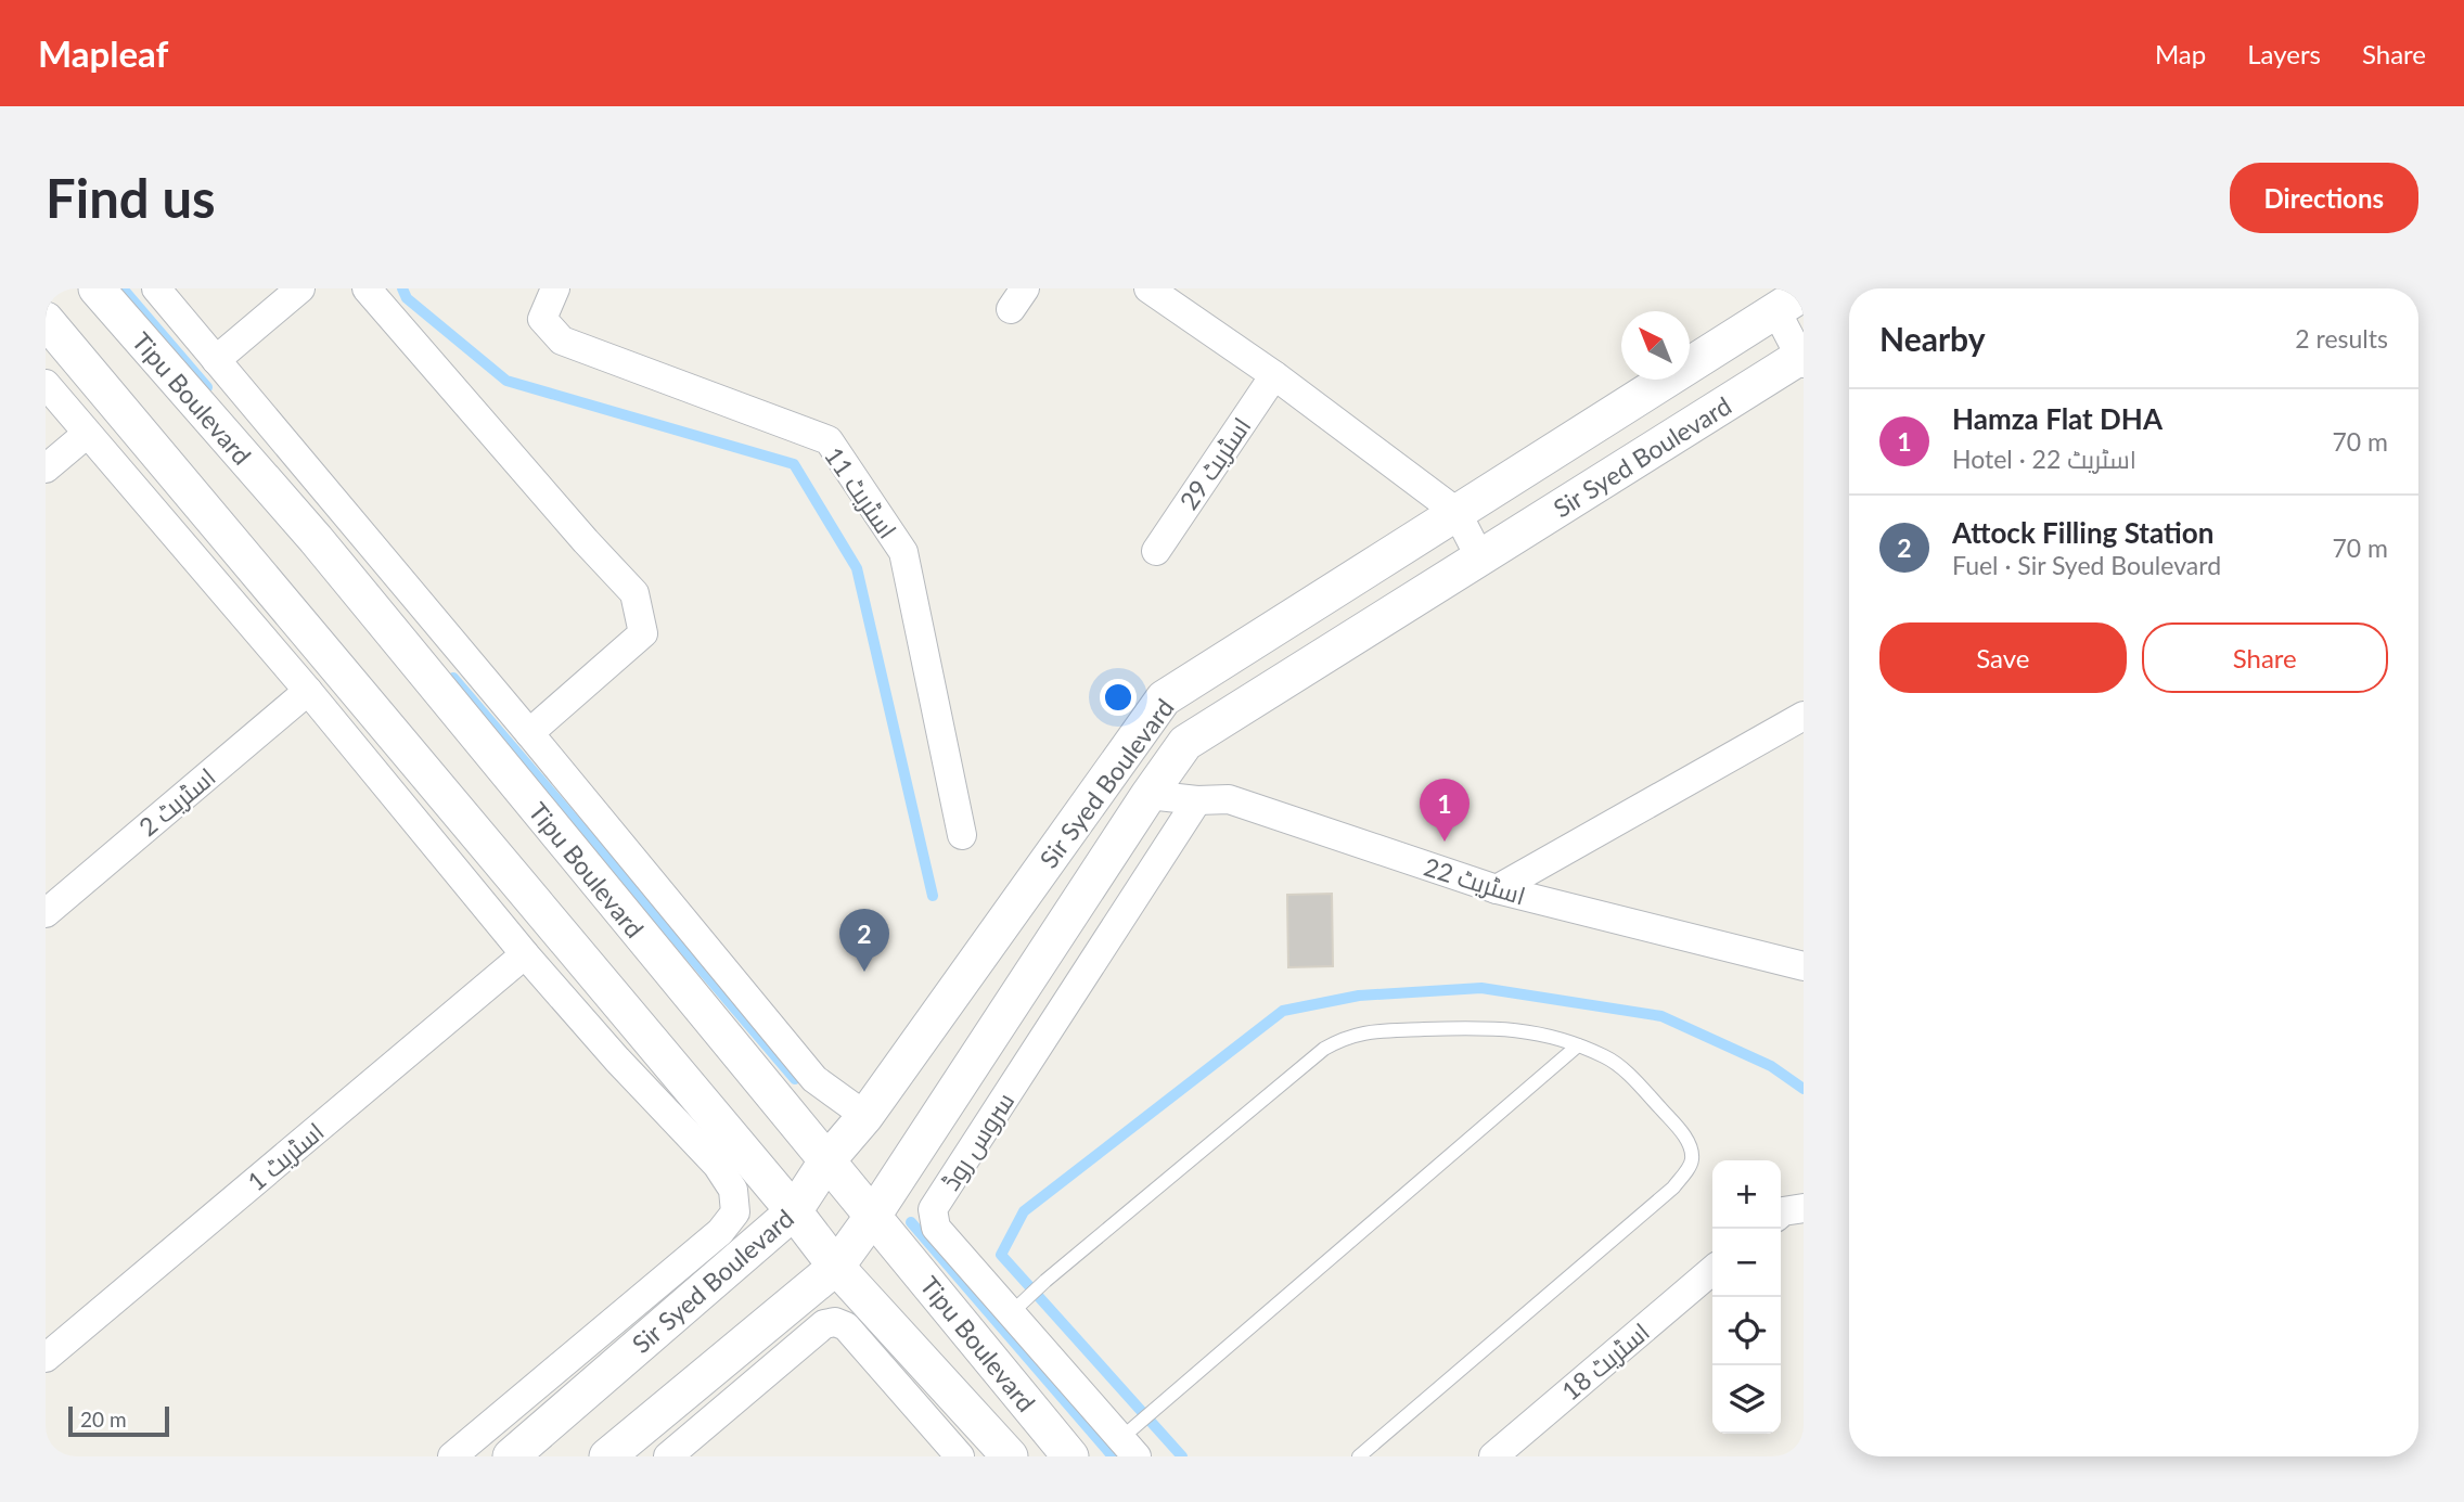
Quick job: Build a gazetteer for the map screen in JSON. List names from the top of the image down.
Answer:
{
  "streets": {
    "street": [
      "Tipu Boulevard",
      "Sir Syed Boulevard",
      "اسٹریٹ 29",
      "اسٹریٹ 11",
      "اسٹریٹ 2",
      "اسٹریٹ 22",
      "سروس روڈ",
      "اسٹریٹ 1",
      "اسٹریٹ 18"
    ]
  },
  "crossings": [
    ["Tipu Boulevard", "Sir Syed Boulevard"],
    ["Sir Syed Boulevard", "اسٹریٹ 22"],
    ["اسٹریٹ 22", "سروس روڈ"]
  ],
  "scale_bar": "20 m",
  "north": "top left",
  "page": {
    "header": "Mapleaf",
    "nav": ["Map", "Layers", "Share"],
    "buttons": [
      "Directions",
      ["Save", "Share"]
    ],
    "title": "Find us",
    "heading": ["Nearby", "2 results"],
    "list": [
      {
        "mark": "1",
        "name": "Hamza Flat DHA",
        "note": "Hotel · اسٹریٹ 22",
        "value": "70 m"
      },
      {
        "mark": "2",
        "name": "Attock Filling Station",
        "note": "Fuel · Sir Syed Boulevard",
        "value": "70 m"
      }
    ],
    "pins": ["1", "2"],
    "map_buttons": ["+", "−"],
    "scale": "20 m"
  }
}
